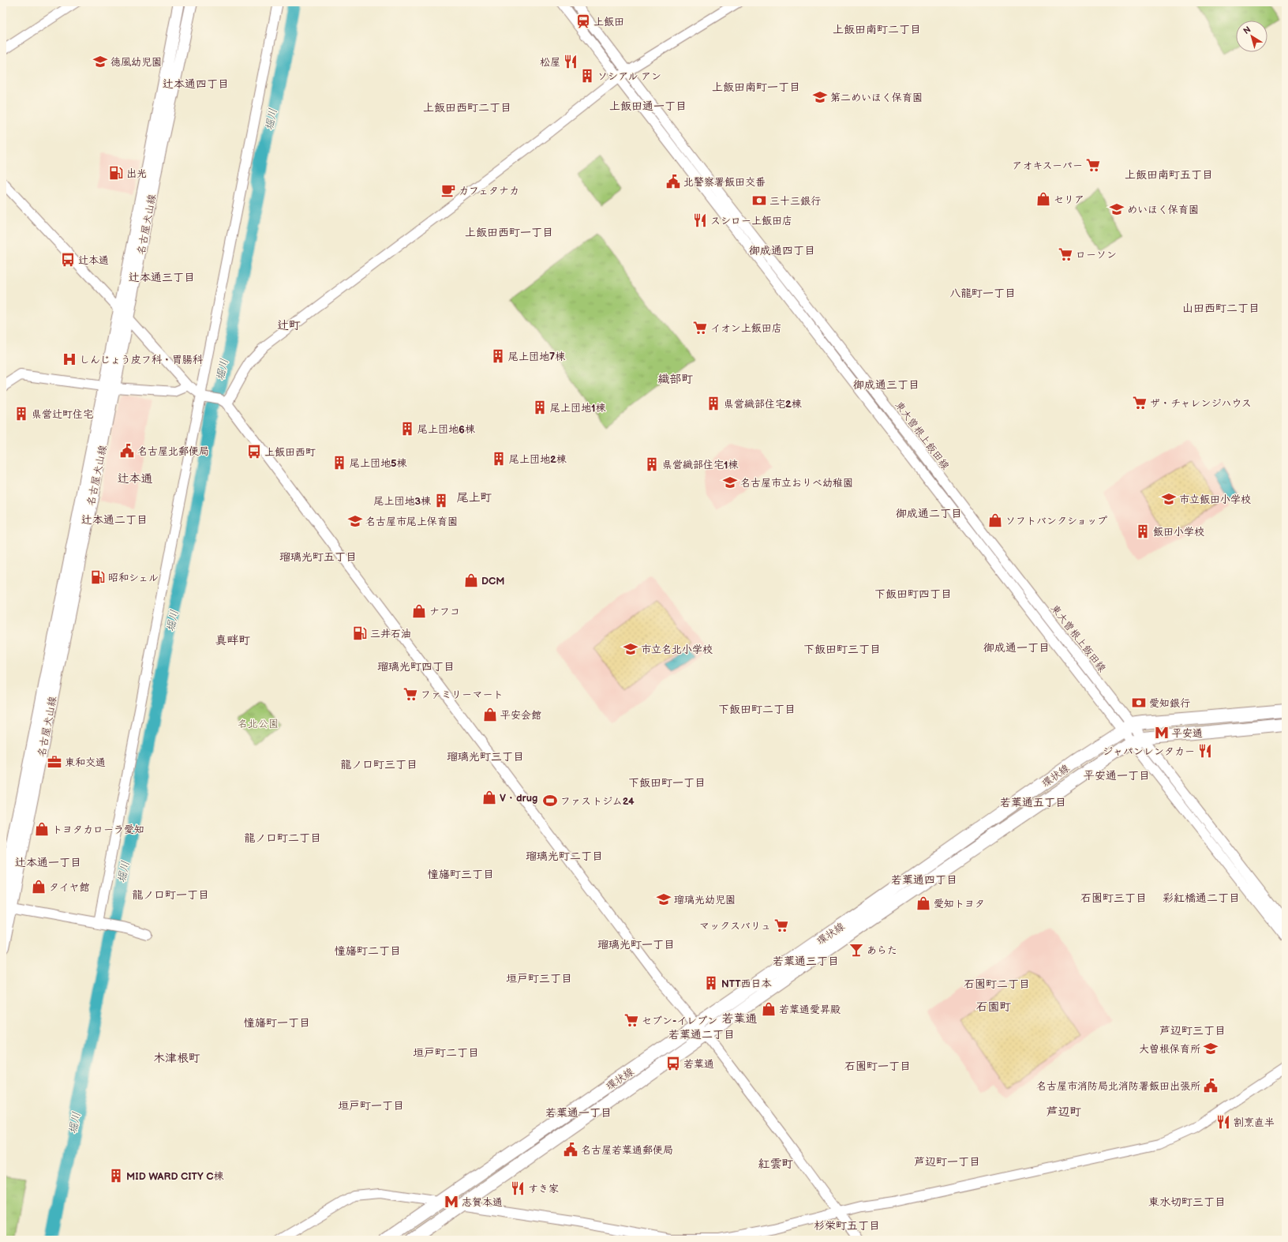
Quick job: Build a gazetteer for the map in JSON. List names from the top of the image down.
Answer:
{
  "streets": {
    "main road": ["名古屋犬山線", "環状線"],
    "street": ["東大曽根上飯田線"]
  },
  "crossings": [
    ["東大曽根上飯田線", "環状線"]
  ],
  "districts": [
    "上飯田南町二丁目",
    "辻本通四丁目",
    "上飯田南町一丁目",
    "上飯田通一丁目",
    "上飯田西町二丁目",
    "上飯田南町五丁目",
    "上飯田西町一丁目",
    "御成通四丁目",
    "辻本通三丁目",
    "八龍町一丁目",
    "山田西町二丁目",
    "辻町",
    "織部町",
    "御成通三丁目",
    "辻本通",
    "尾上町",
    "御成通二丁目",
    "辻本通二丁目",
    "瑠璃光町五丁目",
    "下飯田町四丁目",
    "真畔町",
    "御成通一丁目",
    "下飯田町三丁目",
    "瑠璃光町四丁目",
    "下飯田町二丁目",
    "瑠璃光町三丁目",
    "龍ノ口町三丁目",
    "平安通一丁目",
    "下飯田町一丁目",
    "若葉通五丁目",
    "龍ノ口町二丁目",
    "瑠璃光町二丁目",
    "辻本通一丁目",
    "憧旛町三丁目",
    "若葉通四丁目",
    "龍ノ口町一丁目",
    "石園町三丁目",
    "彩紅橋通二丁目",
    "瑠璃光町一丁目",
    "憧旛町二丁目",
    "若葉通三丁目",
    "垣戸町三丁目",
    "石園町二丁目",
    "石園町",
    "若葉通",
    "憧旛町一丁目",
    "芦辺町三丁目",
    "若葉通二丁目",
    "垣戸町二丁目",
    "木津根町",
    "石園町一丁目",
    "垣戸町一丁目",
    "芦辺町",
    "若葉通一丁目",
    "芦辺町一丁目",
    "紅雲町",
    "東水切町三丁目",
    "杉栄町五丁目"
  ],
  "water": ["堀川"],
  "parks": ["名北公園"],
  "places": {
    "station": ["上飯田"],
    "school or university": [
      "徳風幼児園",
      "第二めいほく保育園",
      "めいほく保育園",
      "名古屋市立おりべ幼稚園",
      "市立飯田小学校",
      "名古屋市尾上保育園",
      "市立名北小学校",
      "瑠璃光幼児園",
      "大曽根保育所"
    ],
    "restaurant": [
      "松屋",
      "スシロー上飯田店",
      "ジャパンレンタカー",
      "割烹直半",
      "すき家"
    ],
    "building": [
      "ソシアル アン",
      "尾上団地7棟",
      "県営織部住宅2棟",
      "尾上団地1棟",
      "県営辻町住宅",
      "尾上団地6棟",
      "尾上団地2棟",
      "尾上団地5棟",
      "県営織部住宅1棟",
      "尾上団地3棟",
      "飯田小学校",
      "NTT西日本",
      "MID WARD CITY C棟"
    ],
    "supermarket": [
      "アオキスーパー",
      "ローソン",
      "イオン上飯田店",
      "ザ・チャレンジハウス",
      "ファミリーマート",
      "マックスバリュ",
      "セブン-イレブン"
    ],
    "fuel station": ["出光", "昭和シェル", "三井石油"],
    "public building": [
      "北警察署飯田交番",
      "名古屋北郵便局",
      "名古屋市消防局北消防署飯田出張所",
      "名古屋若葉通郵便局"
    ],
    "cafe": ["カフェタナカ"],
    "shop": [
      "セリア",
      "ソフトバンクショップ",
      "DCM",
      "ナフコ",
      "平安会館",
      "V・drug",
      "トヨタカローラ愛知",
      "タイヤ館",
      "愛知トヨタ",
      "若葉通愛昇殿"
    ],
    "bank": ["三十三銀行", "愛知銀行"],
    "bus stop": ["辻本通", "上飯田西町", "若葉通"],
    "hospital": ["しんじょう皮フ科・胃腸科"],
    "metro station": ["平安通", "志賀本通"],
    "office": ["東和交通"],
    "sports": ["ファストジム24"],
    "bar": ["あらた"]
  },
  "north": "top left"
}
